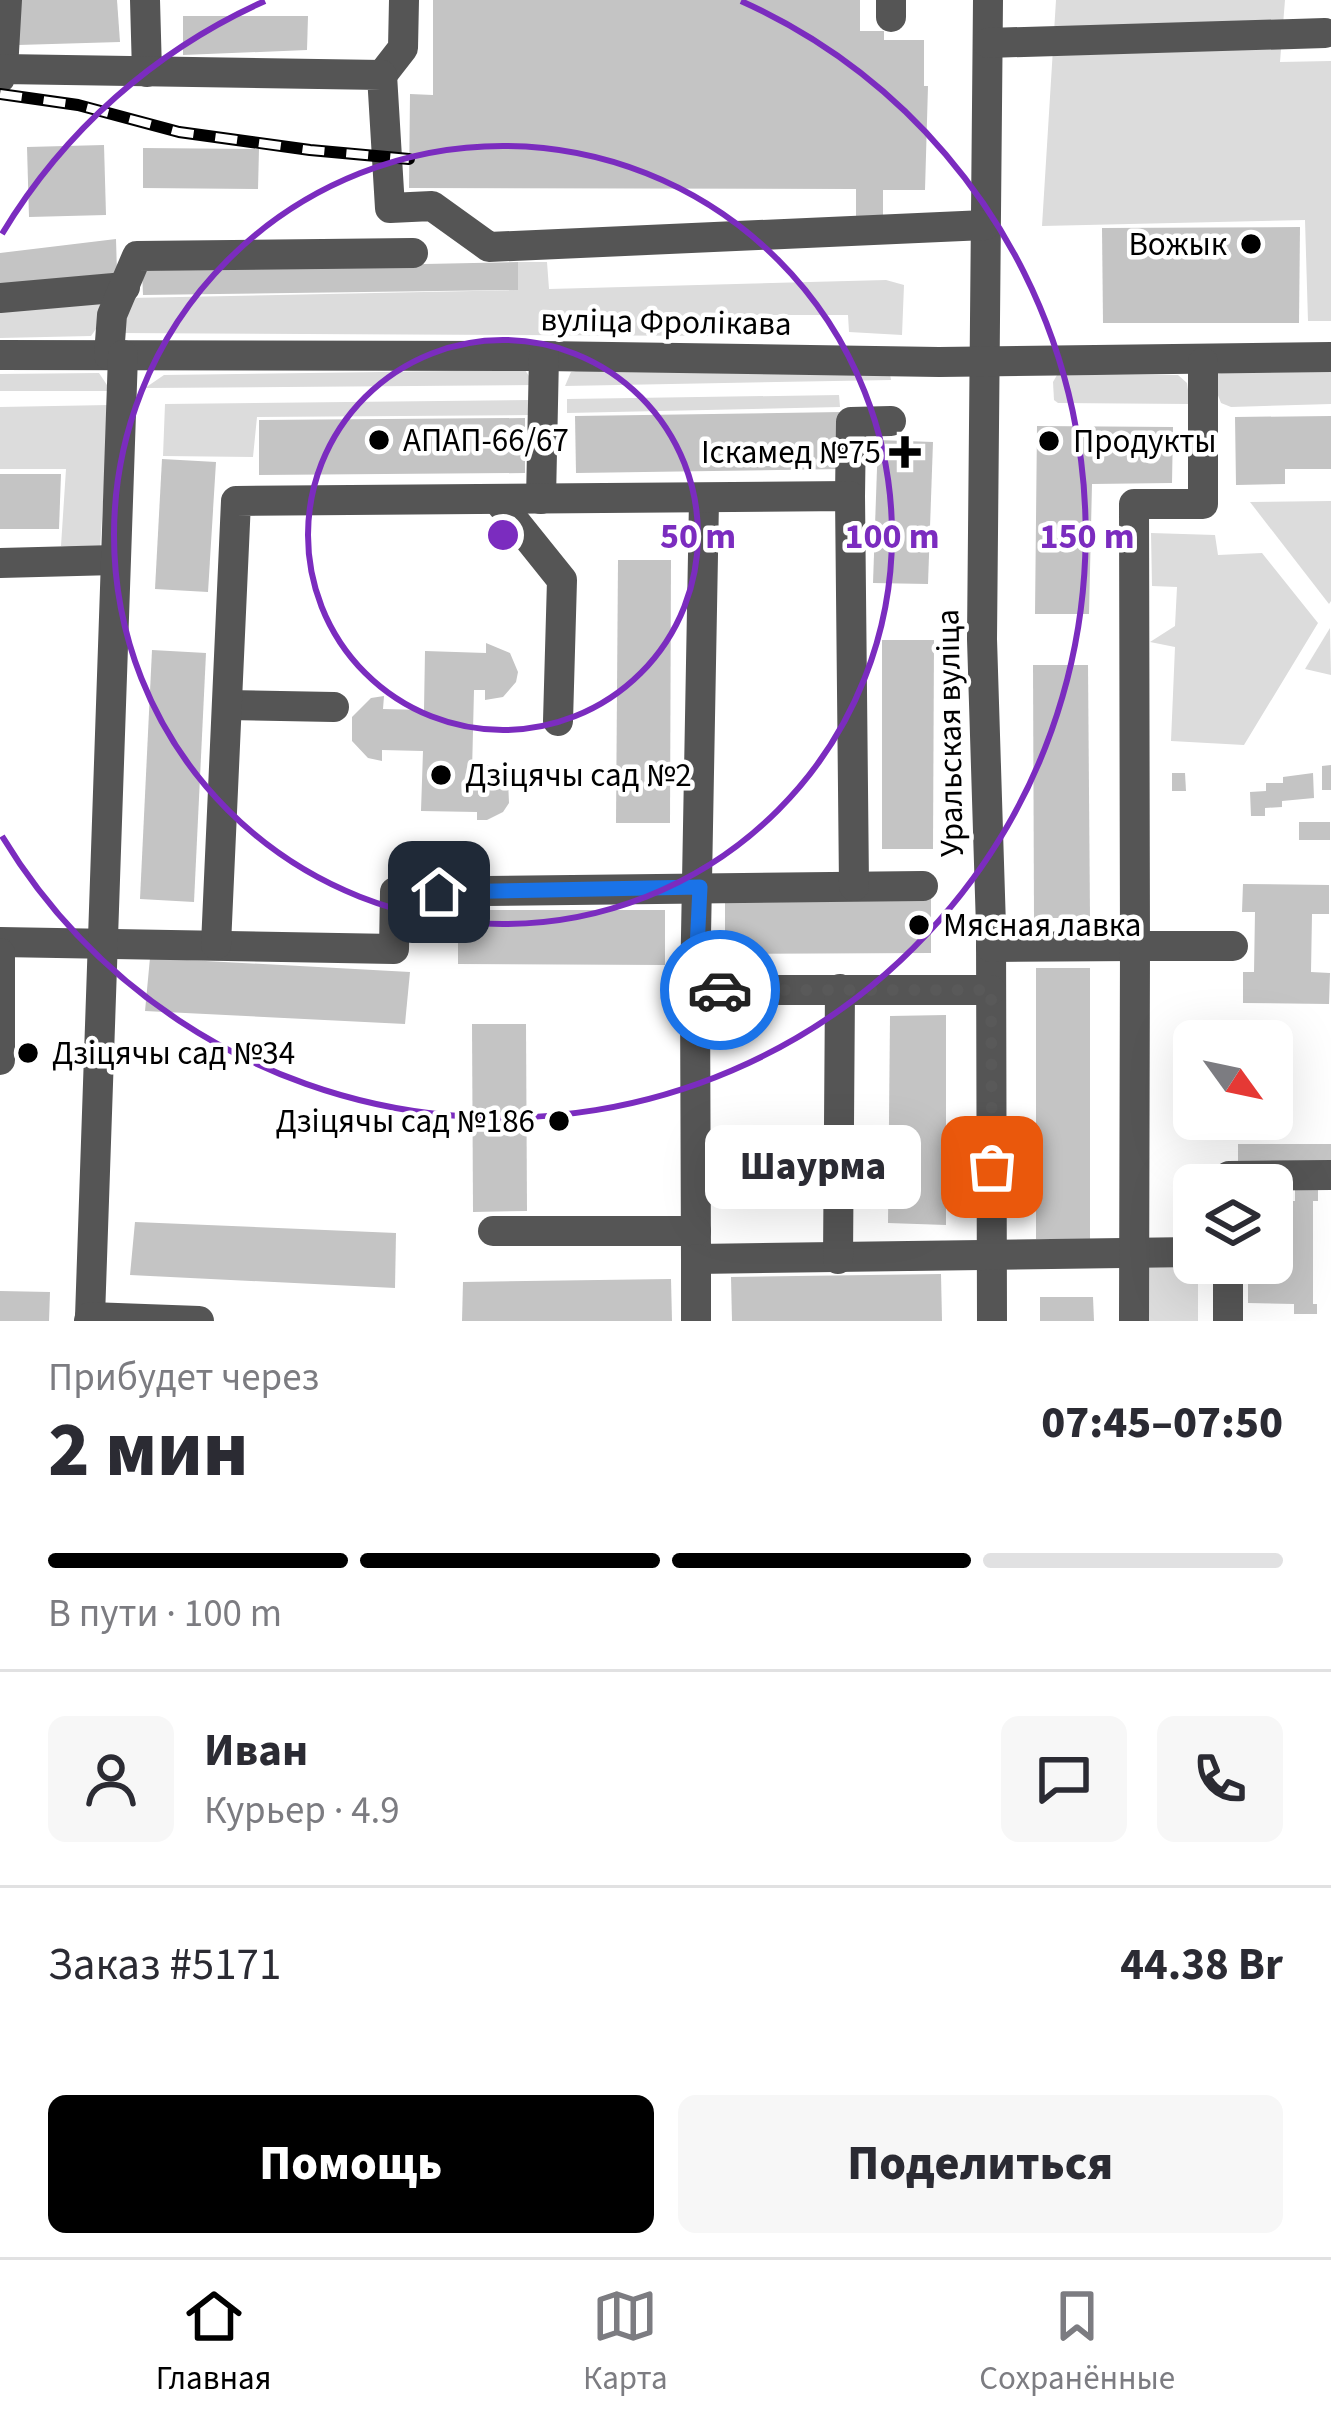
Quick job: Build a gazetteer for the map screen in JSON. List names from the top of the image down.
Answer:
{
  "streets": {
    "street": ["вуліца Фролікава", "Уральская вуліца"]
  },
  "crossings": [
    ["вуліца Фролікава", "Уральская вуліца"]
  ],
  "places": {
    "other": [
      "Вожык",
      "АПАП-66/67",
      "Продукты",
      "Дзіцячы сад №2",
      "Мясная лавка",
      "Дзіцячы сад №34",
      "Дзіцячы сад №186",
      "Шаурма"
    ],
    "health": ["Іскамед №75"]
  },
  "north": "bottom right",
  "page": {
    "bubble": "Шаурма",
    "heading": ["2 мин", "Прибудет через", "07:45–07:50"],
    "panel": [
      "Иван",
      "Курьер · 4.9",
      "Заказ #5171",
      "44.38 Br"
    ],
    "bar": "В пути · 100 m",
    "buttons": ["Помощь", "Поделиться"],
    "tabs": ["Главная", "Карта", "Сохранённые"]
  },
  "rings": ["50 m", "100 m", "150 m"]
}
